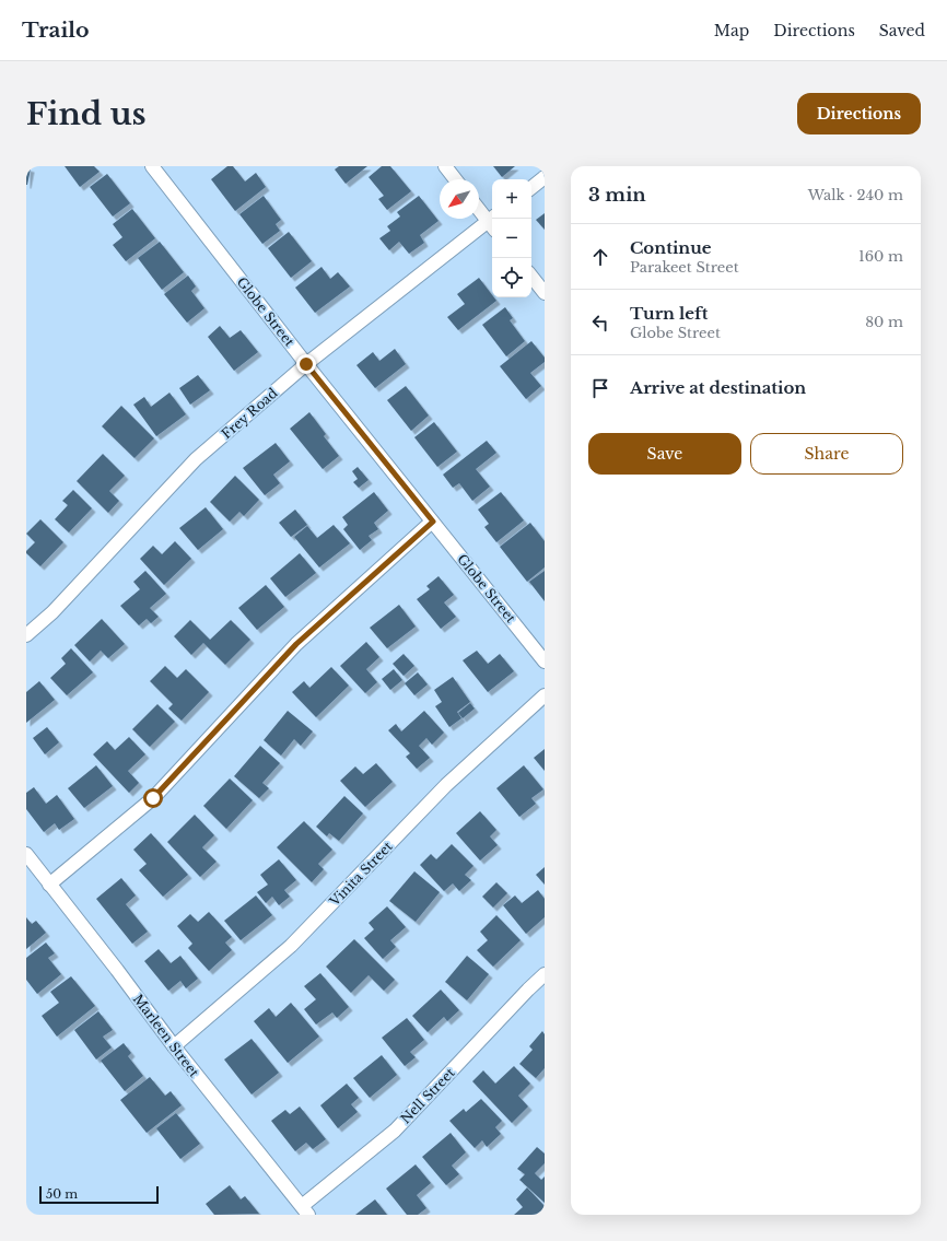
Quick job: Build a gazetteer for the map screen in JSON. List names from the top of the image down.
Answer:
{
  "streets": {
    "street": [
      "Globe Street",
      "Frey Road",
      "Vinita Street",
      "Marleen Street",
      "Nell Street"
    ]
  },
  "crossings": [
    ["Globe Street", "Frey Road"],
    ["Vinita Street", "Marleen Street"],
    ["Marleen Street", "Nell Street"]
  ],
  "scale_bar": "50 m",
  "north": "bottom left",
  "page": {
    "header": "Trailo",
    "nav": ["Map", "Directions", "Saved"],
    "buttons": [
      "Directions",
      ["Save", "Share"]
    ],
    "title": "Find us",
    "heading": ["3 min", "Walk · 240 m"],
    "map_buttons": ["+", "−"],
    "list": [
      ["Continue", "Parakeet Street", "160 m"],
      ["Turn left", "Globe Street", "80 m"],
      "Arrive at destination"
    ],
    "scale": "50 m"
  }
}
